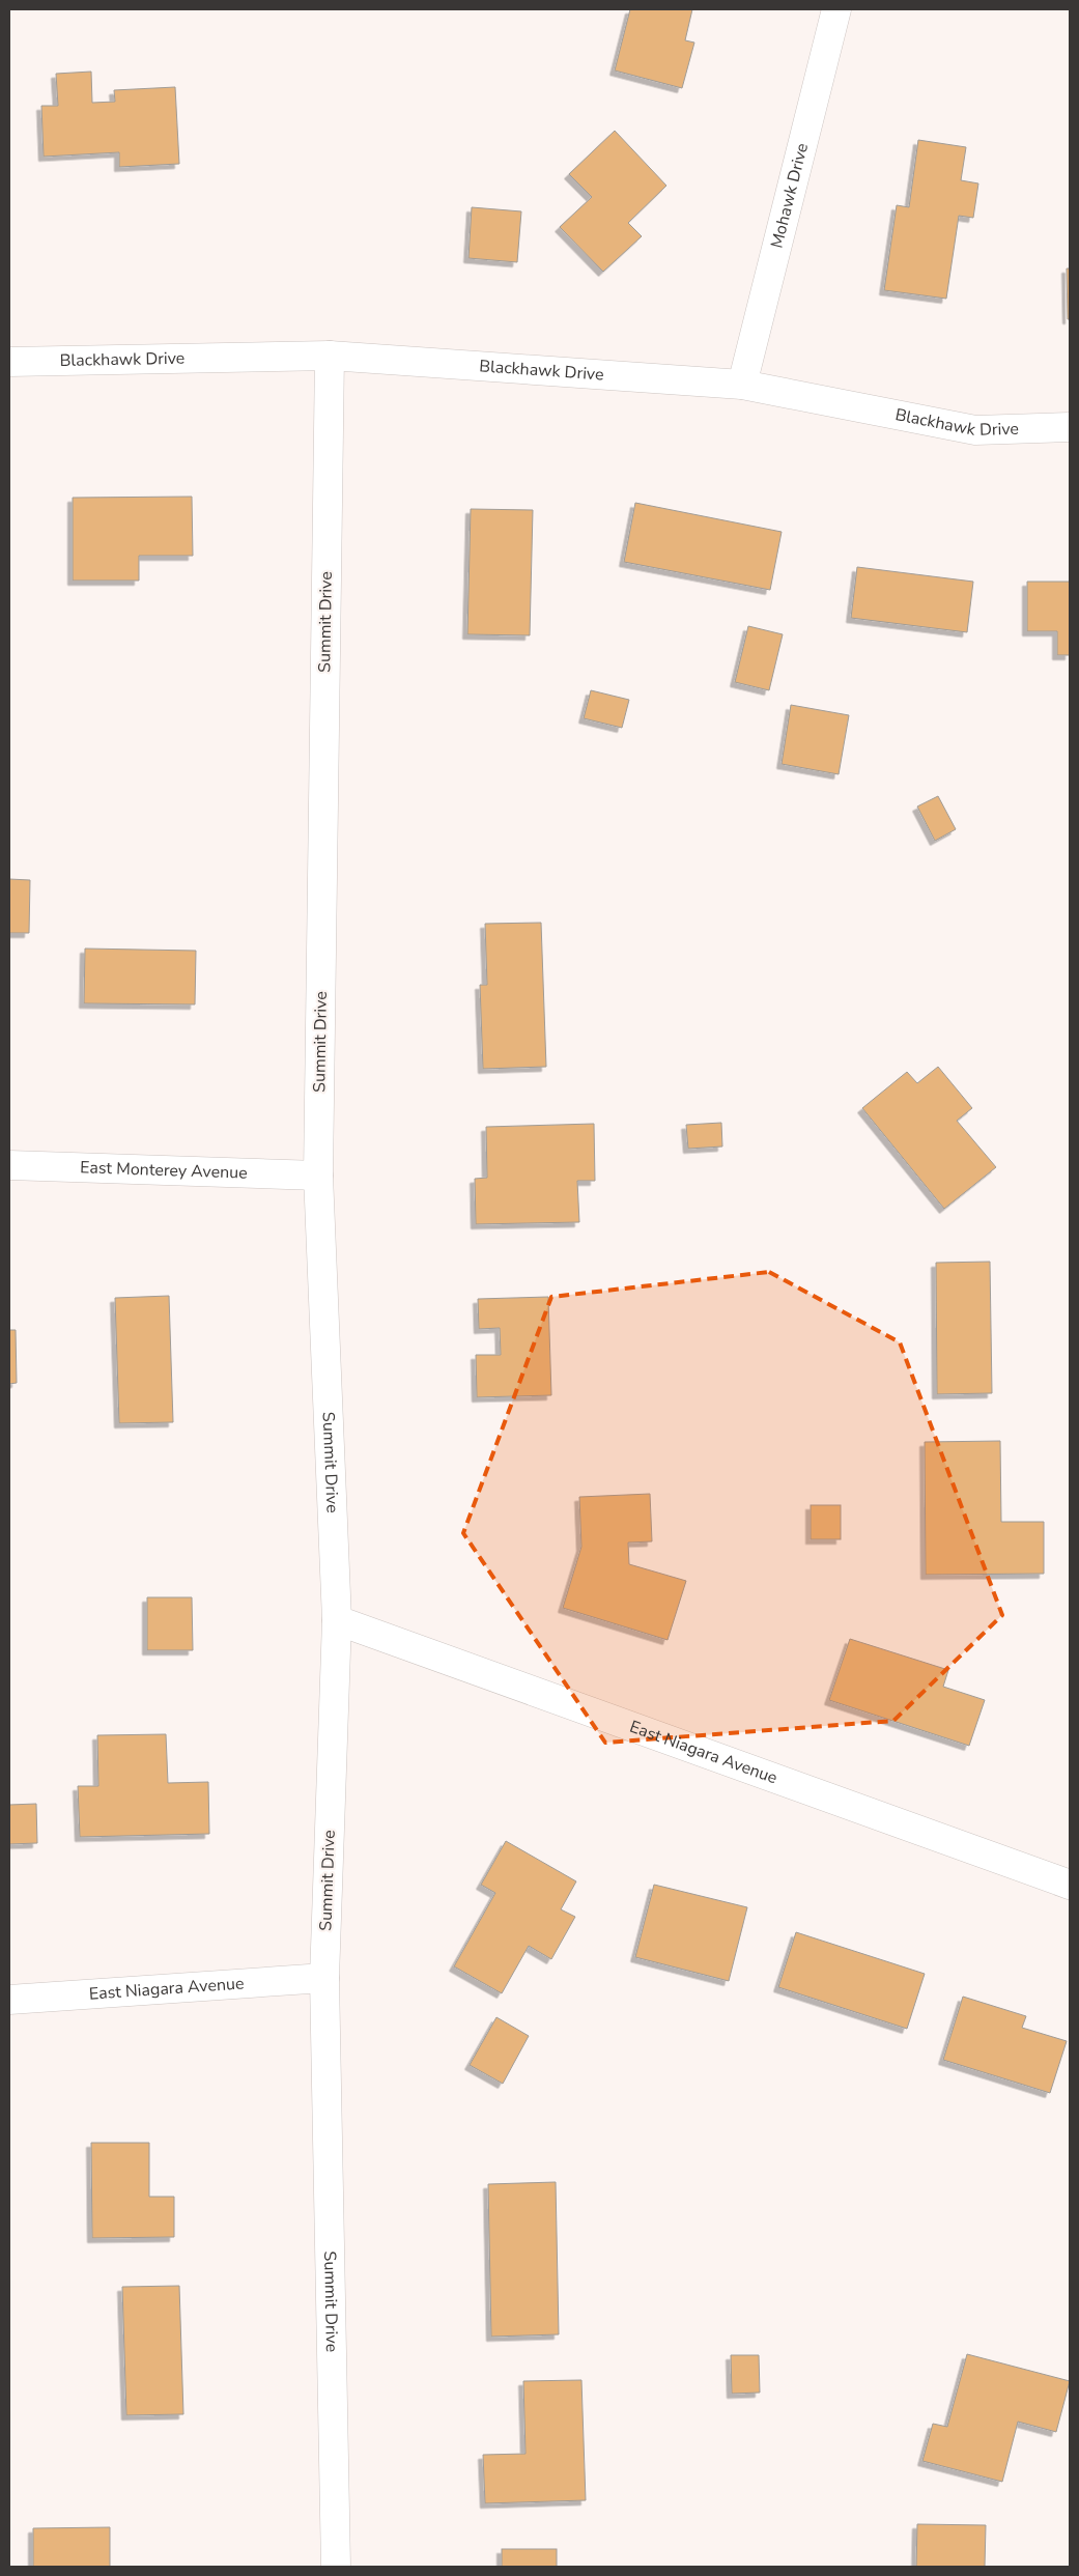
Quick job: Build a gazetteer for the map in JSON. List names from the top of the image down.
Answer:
{
  "streets": {
    "street": [
      "Mohawk Drive",
      "Blackhawk Drive",
      "Summit Drive",
      "East Monterey Avenue",
      "East Niagara Avenue"
    ]
  },
  "crossings": [
    ["Mohawk Drive", "Blackhawk Drive"],
    ["Blackhawk Drive", "Summit Drive"],
    ["Summit Drive", "East Monterey Avenue"],
    ["Summit Drive", "East Niagara Avenue"]
  ]
}
